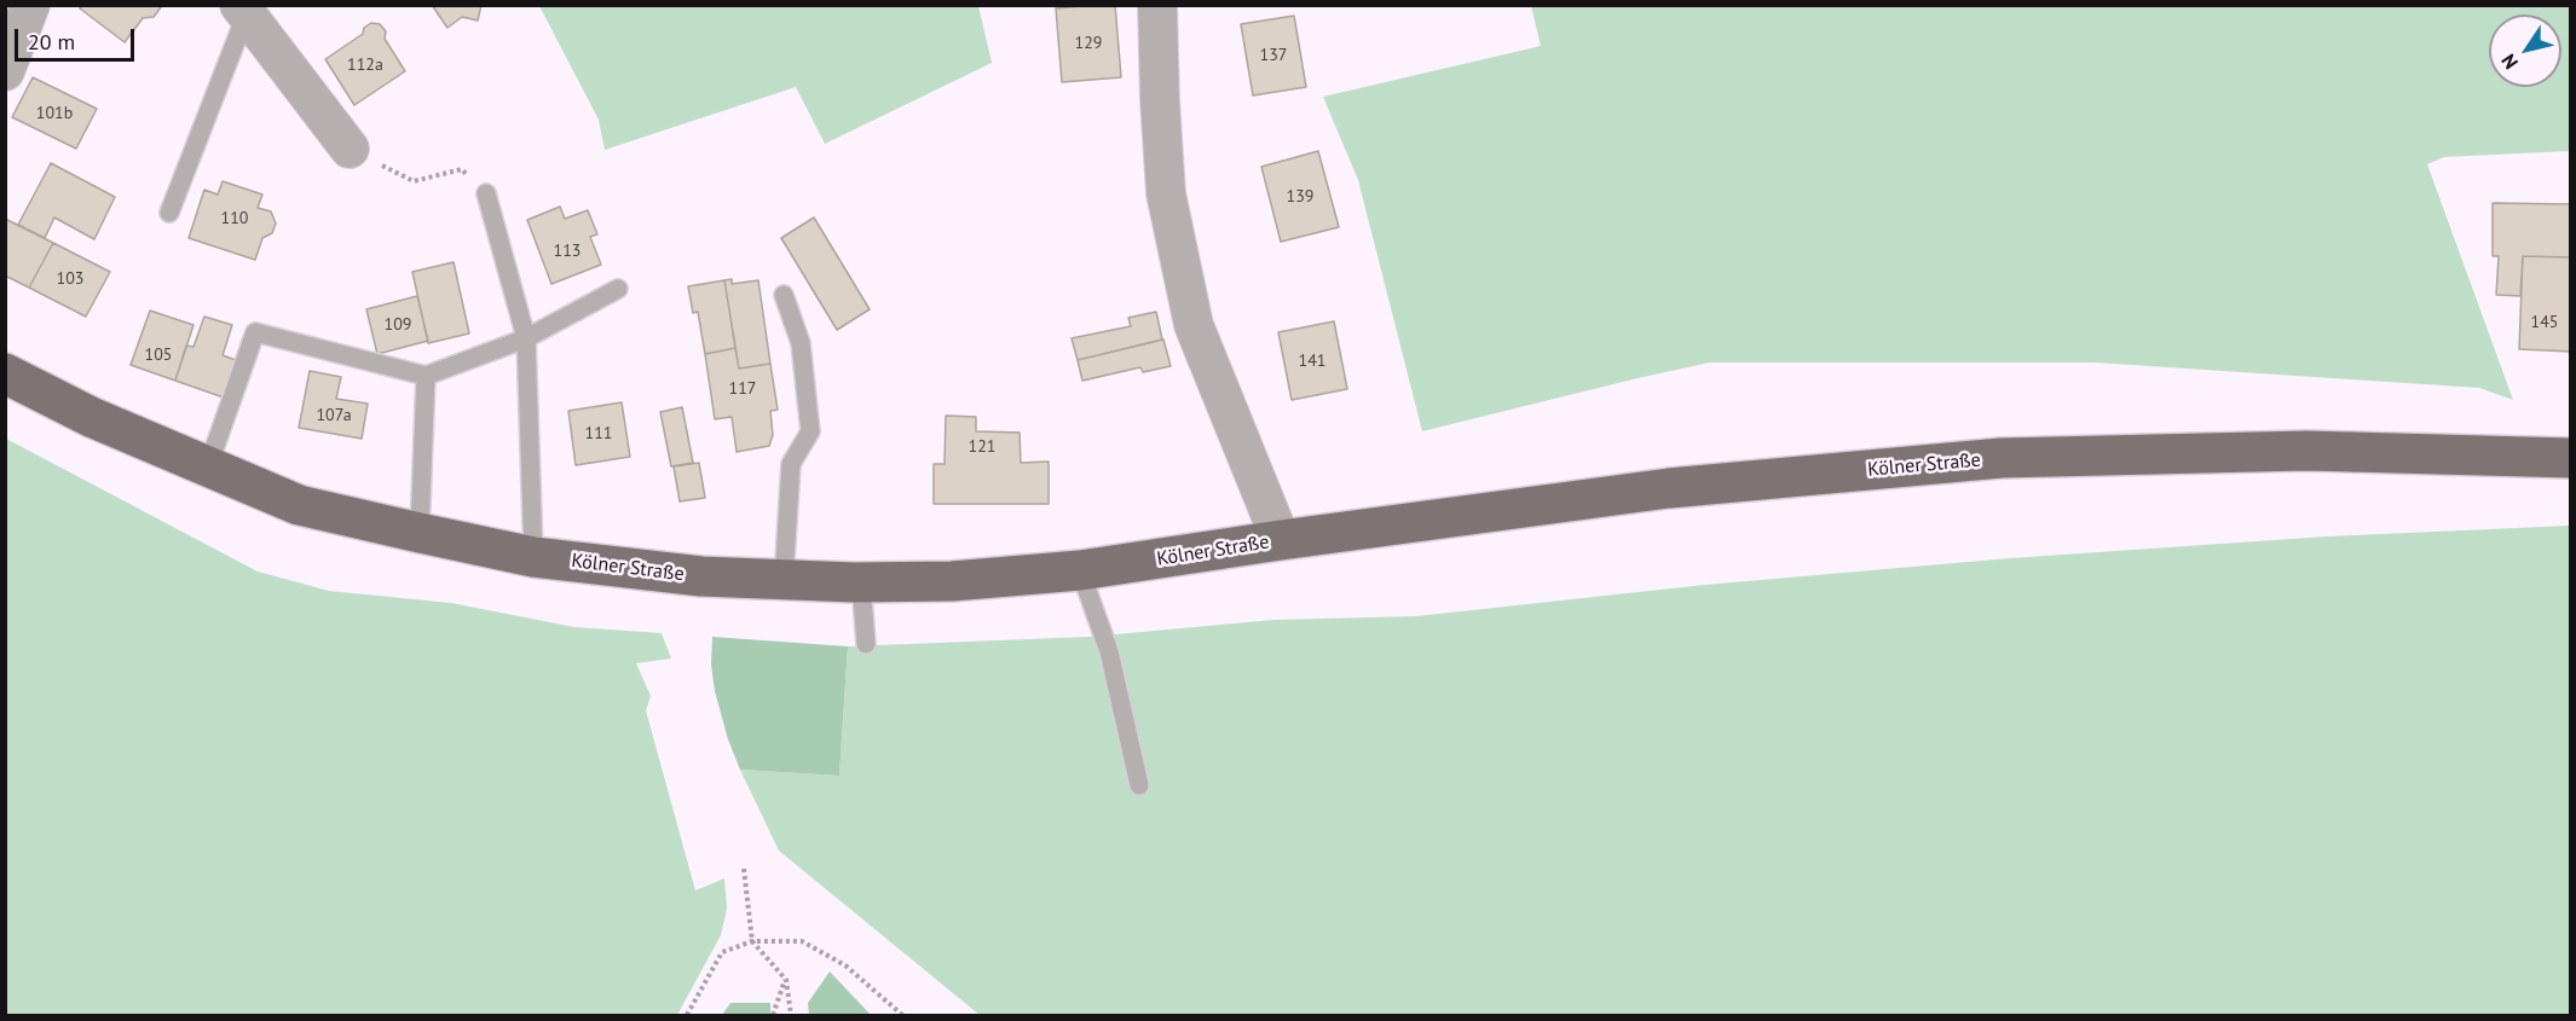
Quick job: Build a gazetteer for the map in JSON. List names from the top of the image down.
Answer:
{
  "streets": {
    "main road": ["Kölner Straße"]
  },
  "house_numbers": [
    "129",
    "137",
    "112a",
    "101b",
    "139",
    "110",
    "113",
    "103",
    "145",
    "109",
    "105",
    "141",
    "117",
    "107a",
    "111",
    "121"
  ],
  "scale_bar": "20 m",
  "north": "bottom left"
}
